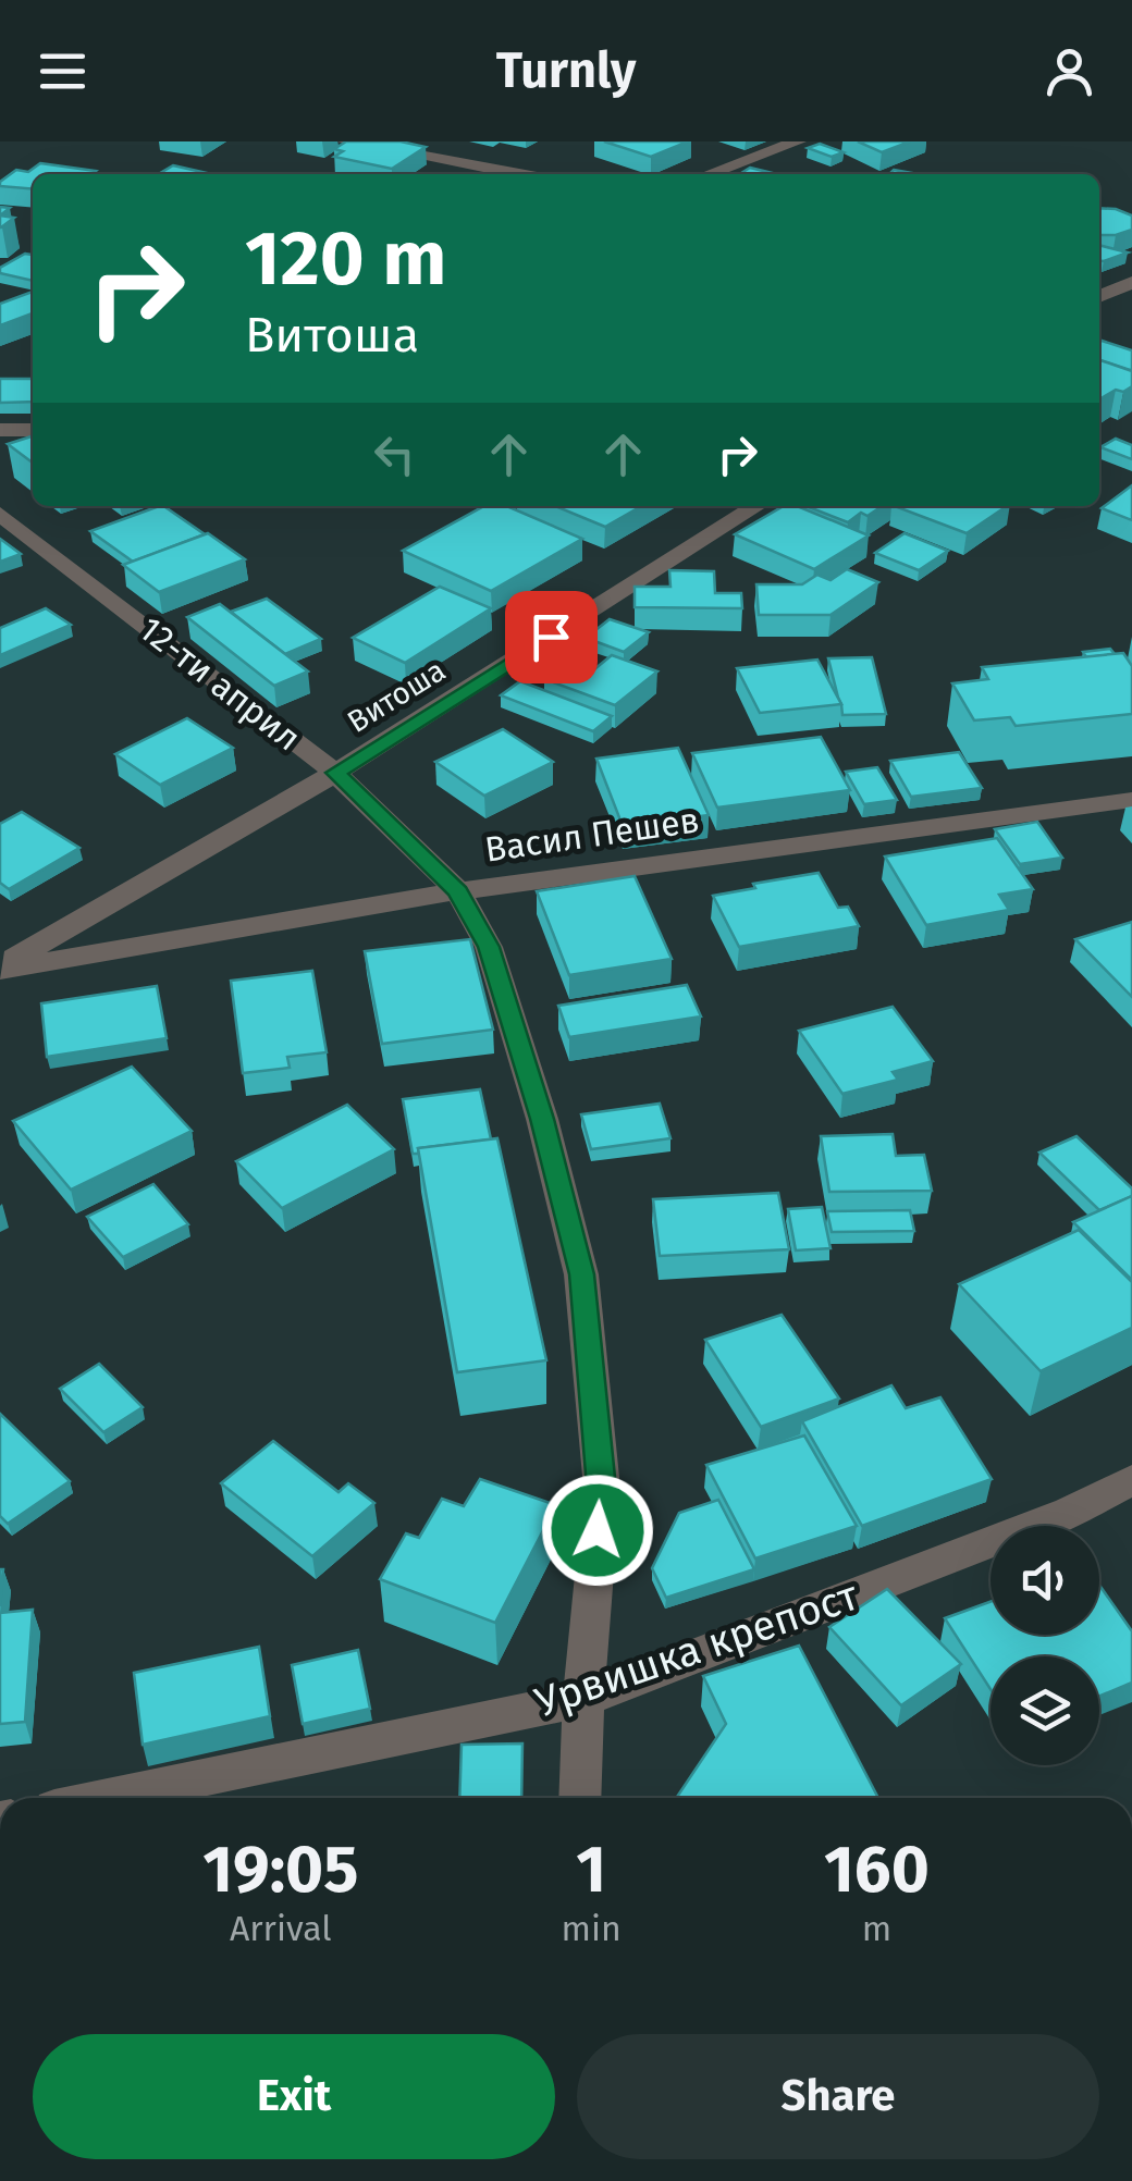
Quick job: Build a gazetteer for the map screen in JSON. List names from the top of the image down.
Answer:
{
  "streets": {
    "street": [
      "12-ти април",
      "Витоша",
      "Васил Пешев",
      "Урвишка крепост"
    ]
  },
  "crossings": [
    ["12-ти април", "Витоша"],
    ["12-ти април", "Васил Пешев"],
    ["12-ти април", "Урвишка крепост"],
    ["Витоша", "Васил Пешев"]
  ],
  "page": {
    "header": "Turnly",
    "turn": ["120 m", "Витоша"],
    "eta": [
      "19:05",
      "Arrival",
      "1",
      "min",
      "160",
      "m"
    ],
    "buttons": ["Exit", "Share"]
  }
}
